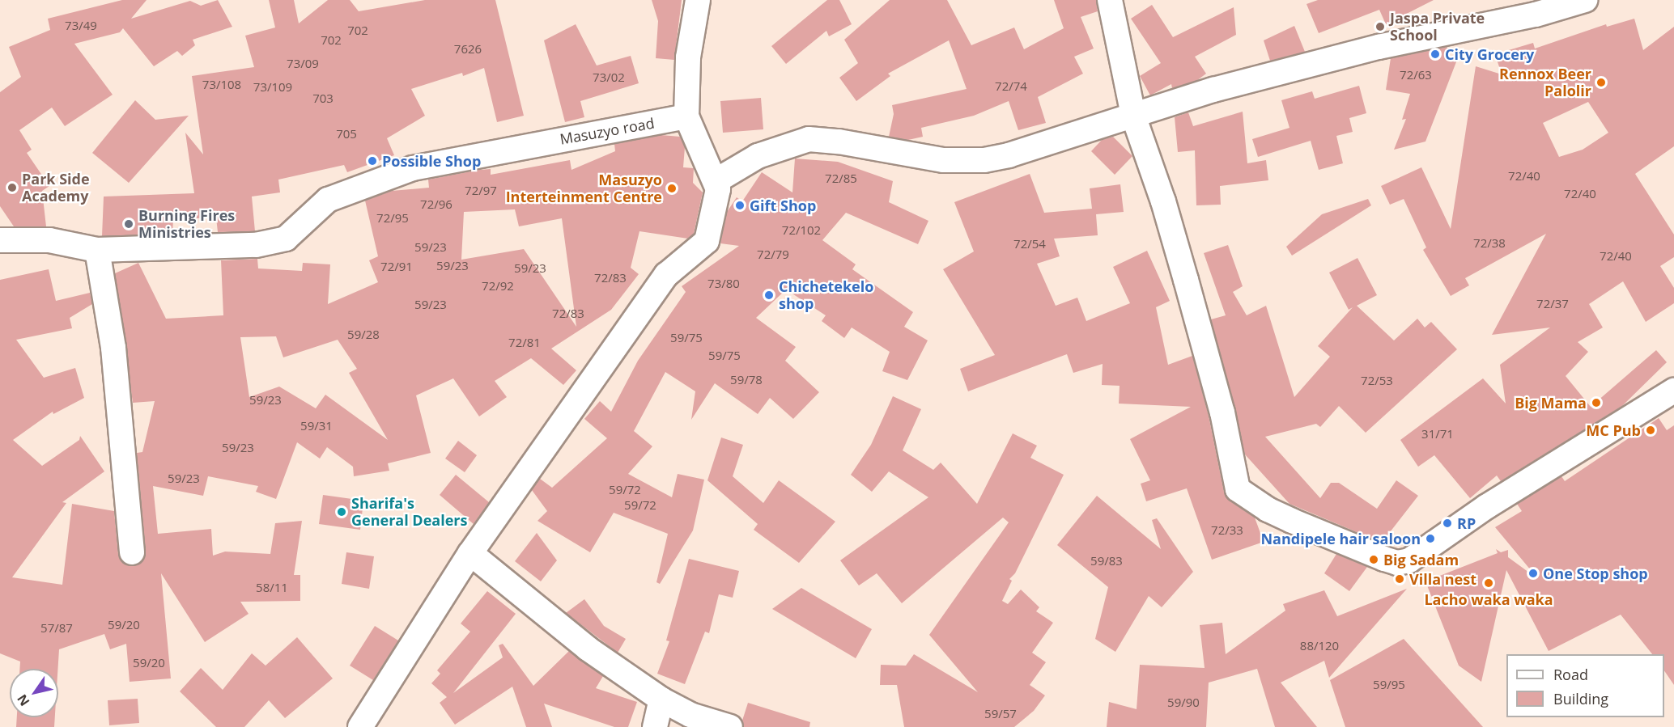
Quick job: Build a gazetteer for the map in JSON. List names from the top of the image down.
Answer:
{
  "streets": {
    "street": ["Masuzyo road"]
  },
  "places": [
    "Jaspa Private School",
    "City Grocery",
    "Rennox Beer Palolir",
    "Possible Shop",
    "Park Side Academy",
    "Masuzyo Interteinment Centre",
    "Gift Shop",
    "Burning Fires Ministries",
    "Chichetekelo shop",
    "Big Mama",
    "MC Pub",
    "Sharifa's General Dealers",
    "RP",
    "Nandipele hair saloon",
    "Big Sadam",
    "One Stop shop",
    "Villa nest",
    "Lacho waka waka"
  ],
  "house_numbers": [
    "73/49",
    "702",
    "702",
    "7626",
    "73/09",
    "72/63",
    "73/02",
    "73/108",
    "72/74",
    "73/109",
    "703",
    "705",
    "72/40",
    "72/85",
    "72/97",
    "72/40",
    "72/96",
    "72/95",
    "72/102",
    "72/38",
    "72/54",
    "59/23",
    "72/79",
    "72/40",
    "59/23",
    "72/91",
    "59/23",
    "72/83",
    "73/80",
    "72/92",
    "72/37",
    "59/23",
    "72/83",
    "59/28",
    "59/75",
    "72/81",
    "59/75",
    "59/78",
    "72/53",
    "59/23",
    "59/31",
    "31/71",
    "59/23",
    "59/23",
    "59/72",
    "59/72",
    "72/33",
    "59/83",
    "58/11",
    "59/20",
    "57/87",
    "88/120",
    "59/20",
    "59/95",
    "59/90",
    "59/57"
  ],
  "legend": ["Road", "Building"],
  "north": "bottom left"
}
